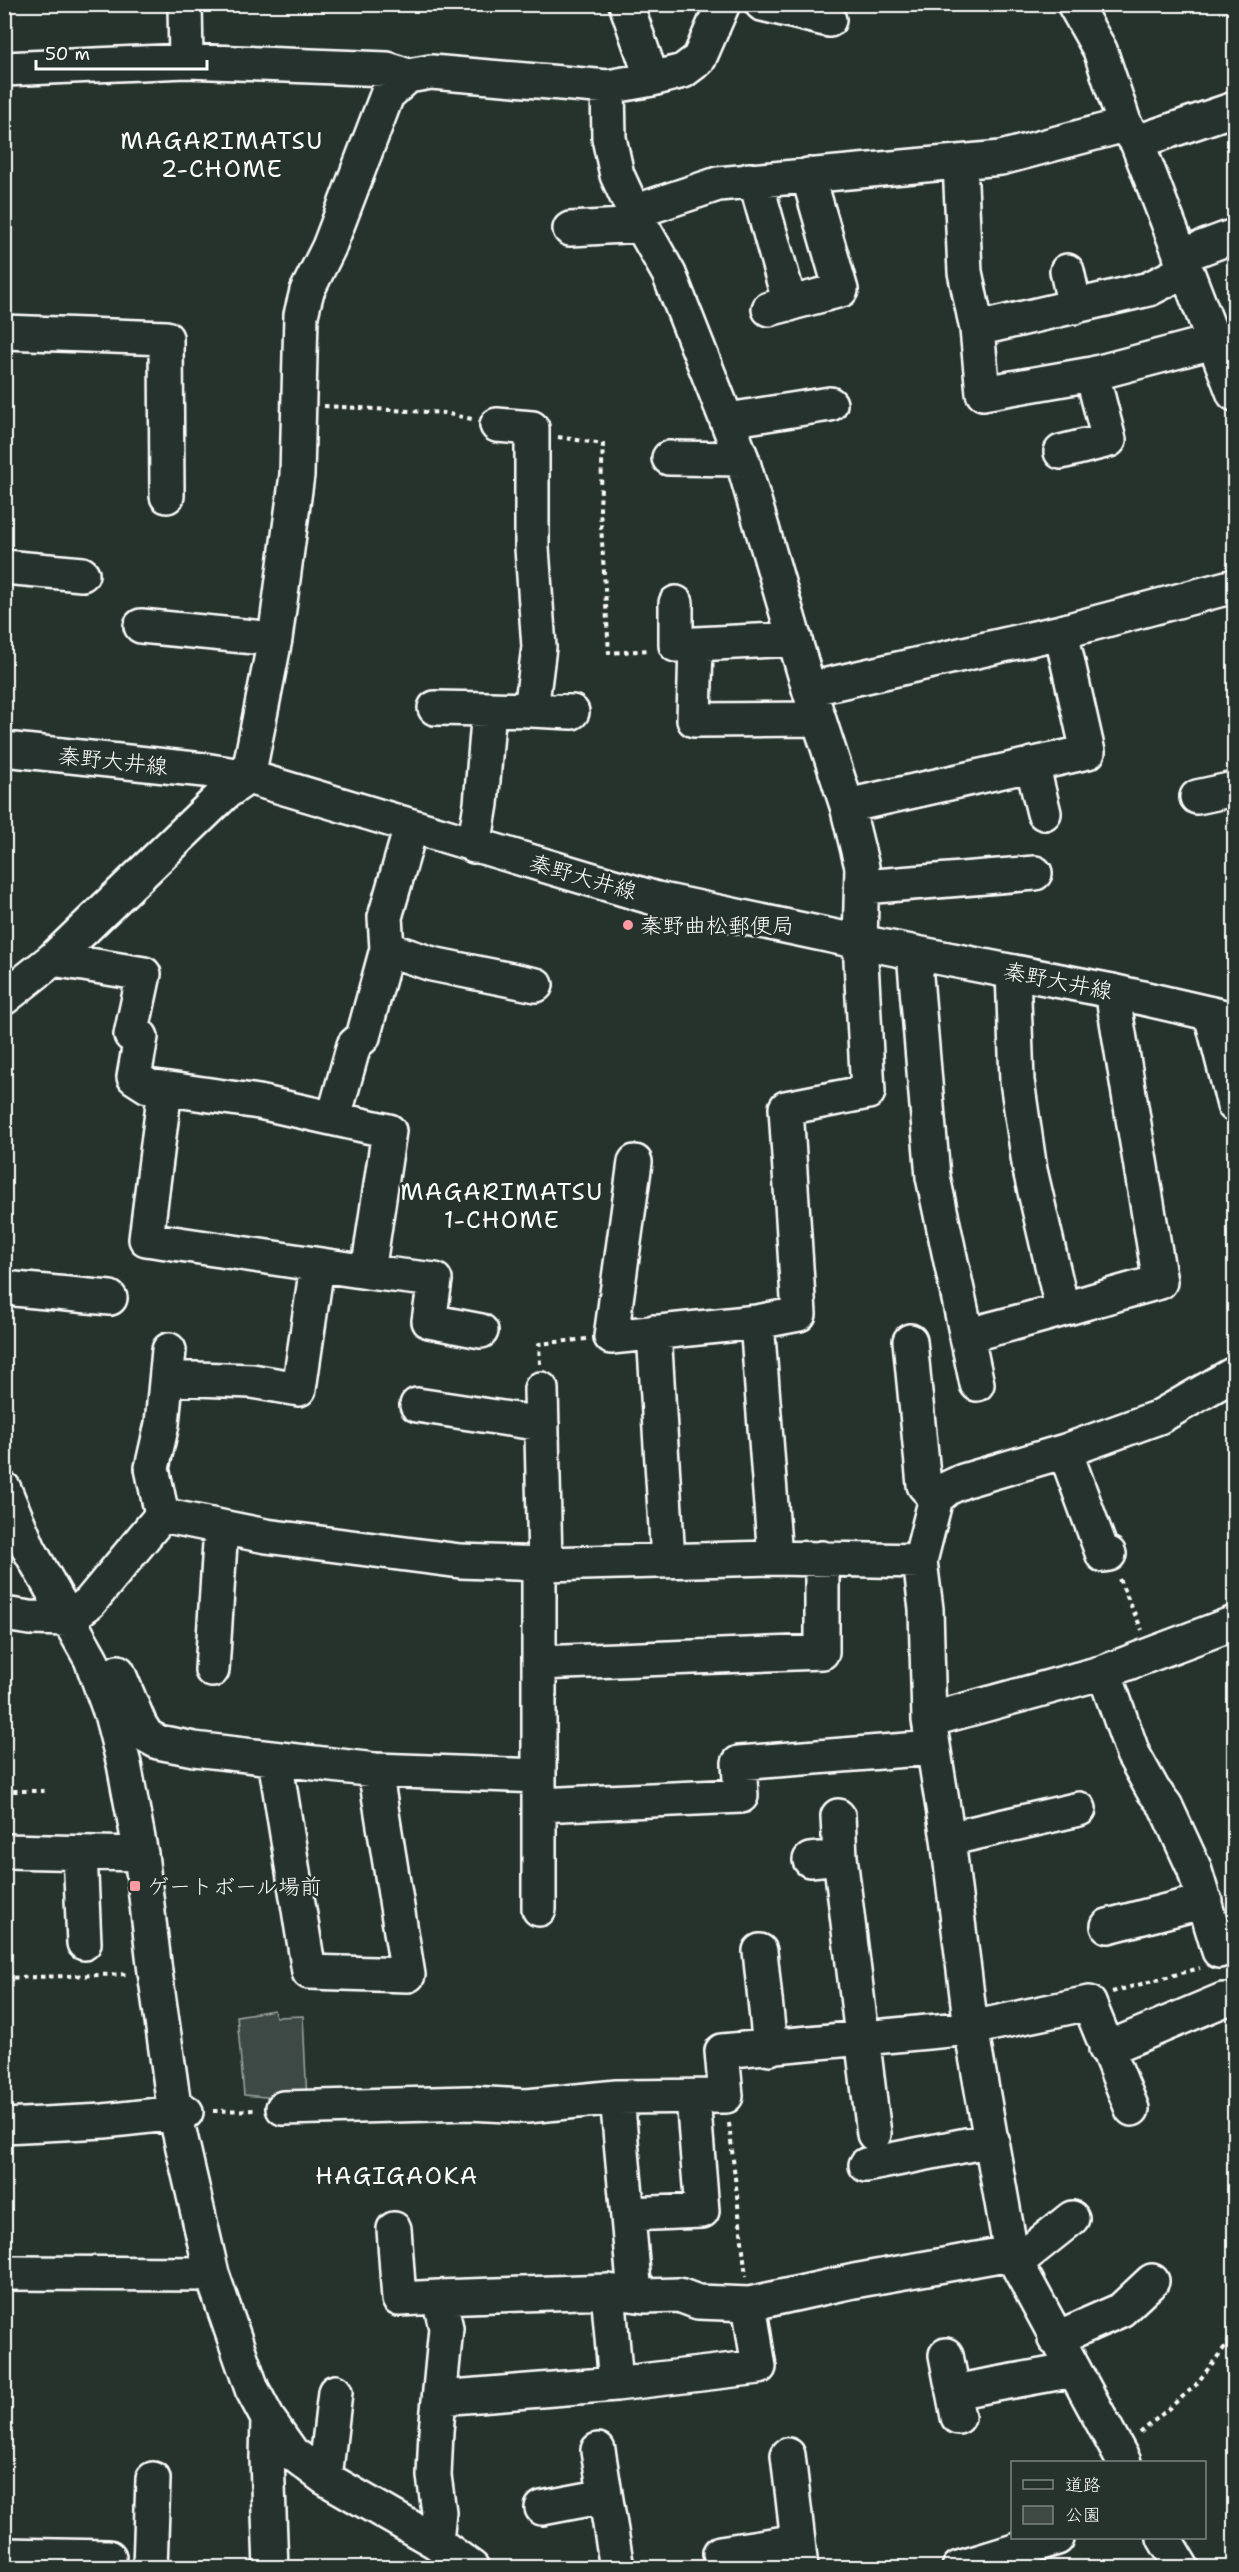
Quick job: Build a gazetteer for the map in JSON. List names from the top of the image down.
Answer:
{
  "streets": {
    "street": ["秦野大井線"]
  },
  "districts": ["MAGARIMATSU 2-CHOME", "MAGARIMATSU 1-CHOME", "HAGIGAOKA"],
  "places": {
    "other": ["秦野曲松郵便局"],
    "transit": ["ゲートボール場前"]
  },
  "legend": ["道路", "公園"],
  "scale_bar": "50 m"
}
